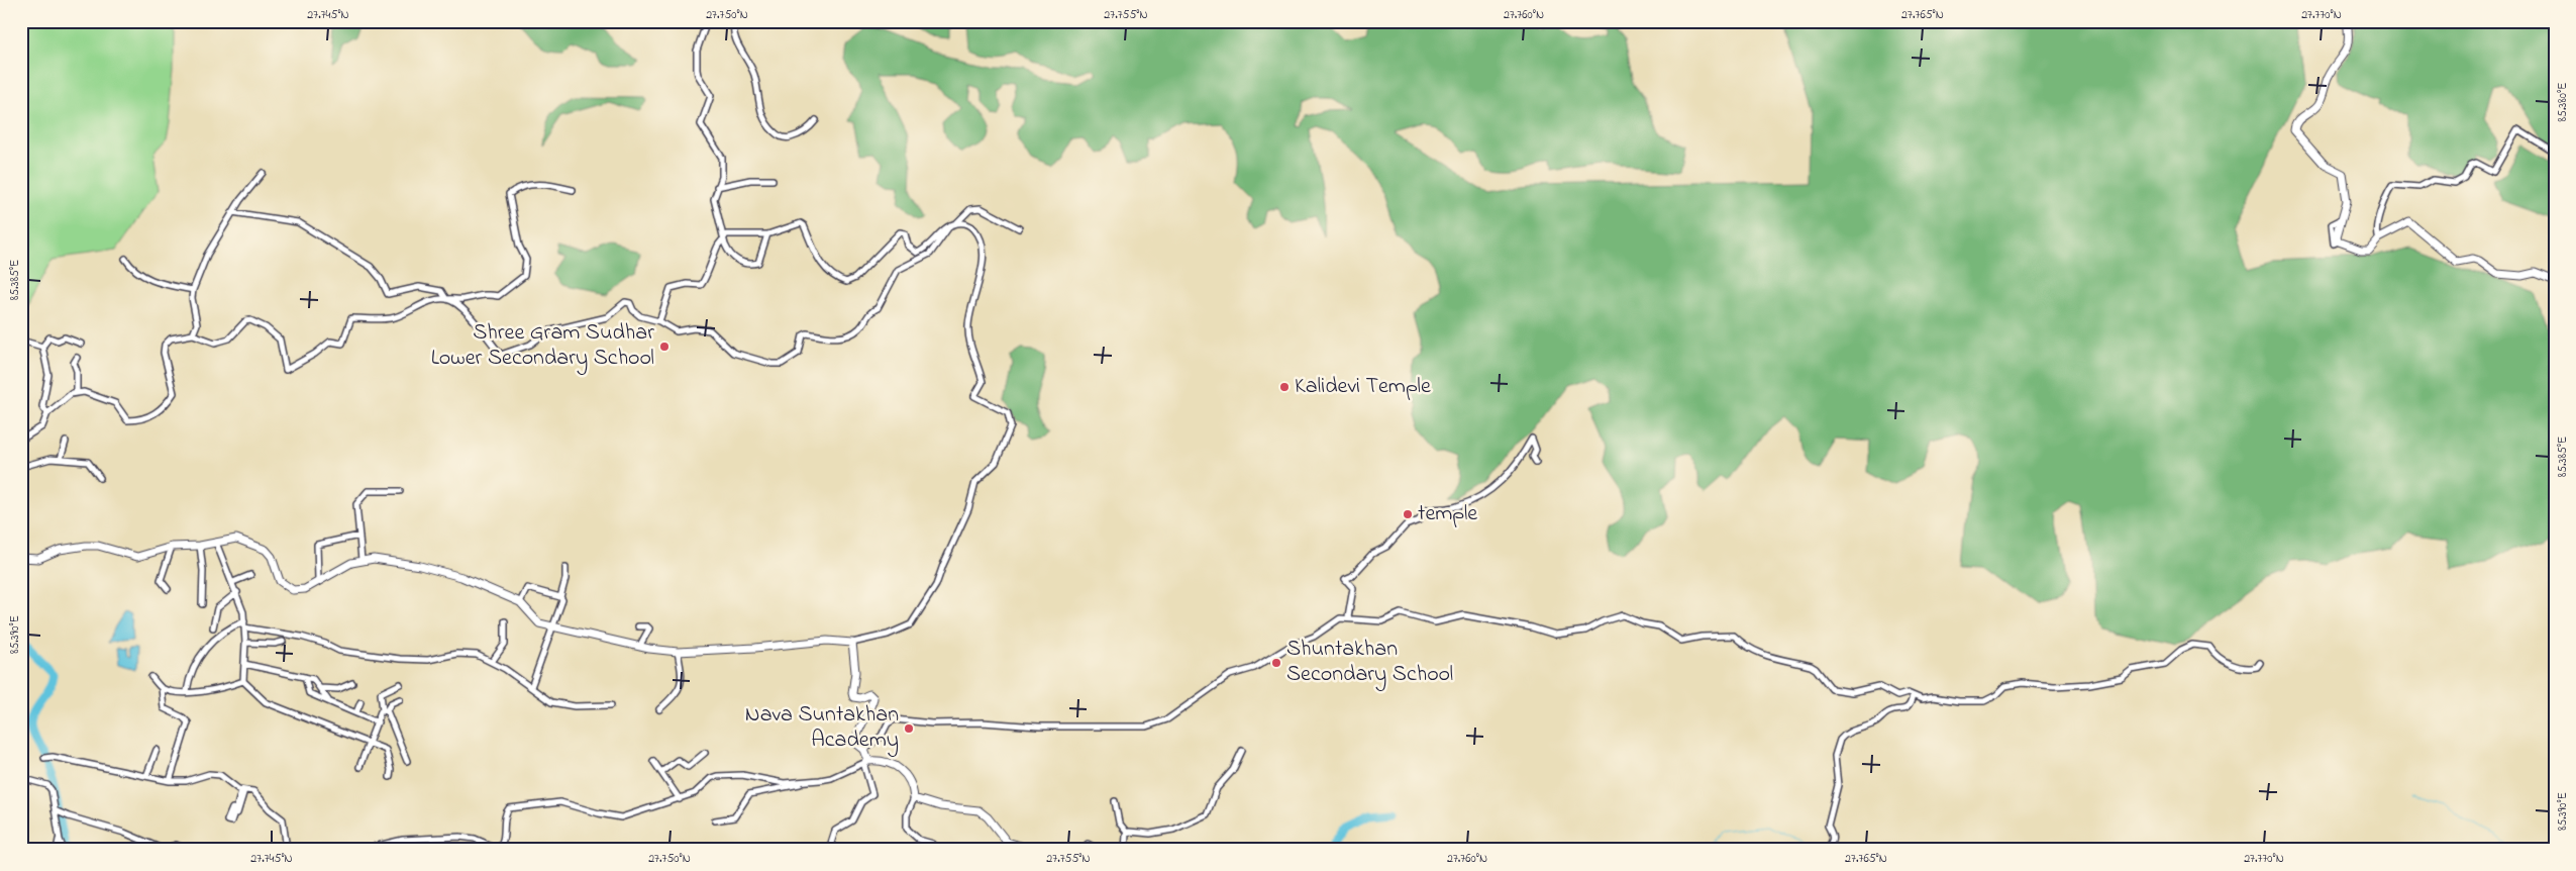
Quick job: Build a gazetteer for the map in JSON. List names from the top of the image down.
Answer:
{
  "places": [
    "Shree Gram Sudhar Lower Secondary School",
    "Kalidevi Temple",
    "temple",
    "Shuntakhan Secondary School",
    "Nava Suntakhan Academy"
  ],
  "coordinates": [
    "27.745°N",
    "27.750°N",
    "27.755°N",
    "27.760°N",
    "27.765°N",
    "27.770°N",
    "85.380°E",
    "85.385°E",
    "85.390°E"
  ]
}
